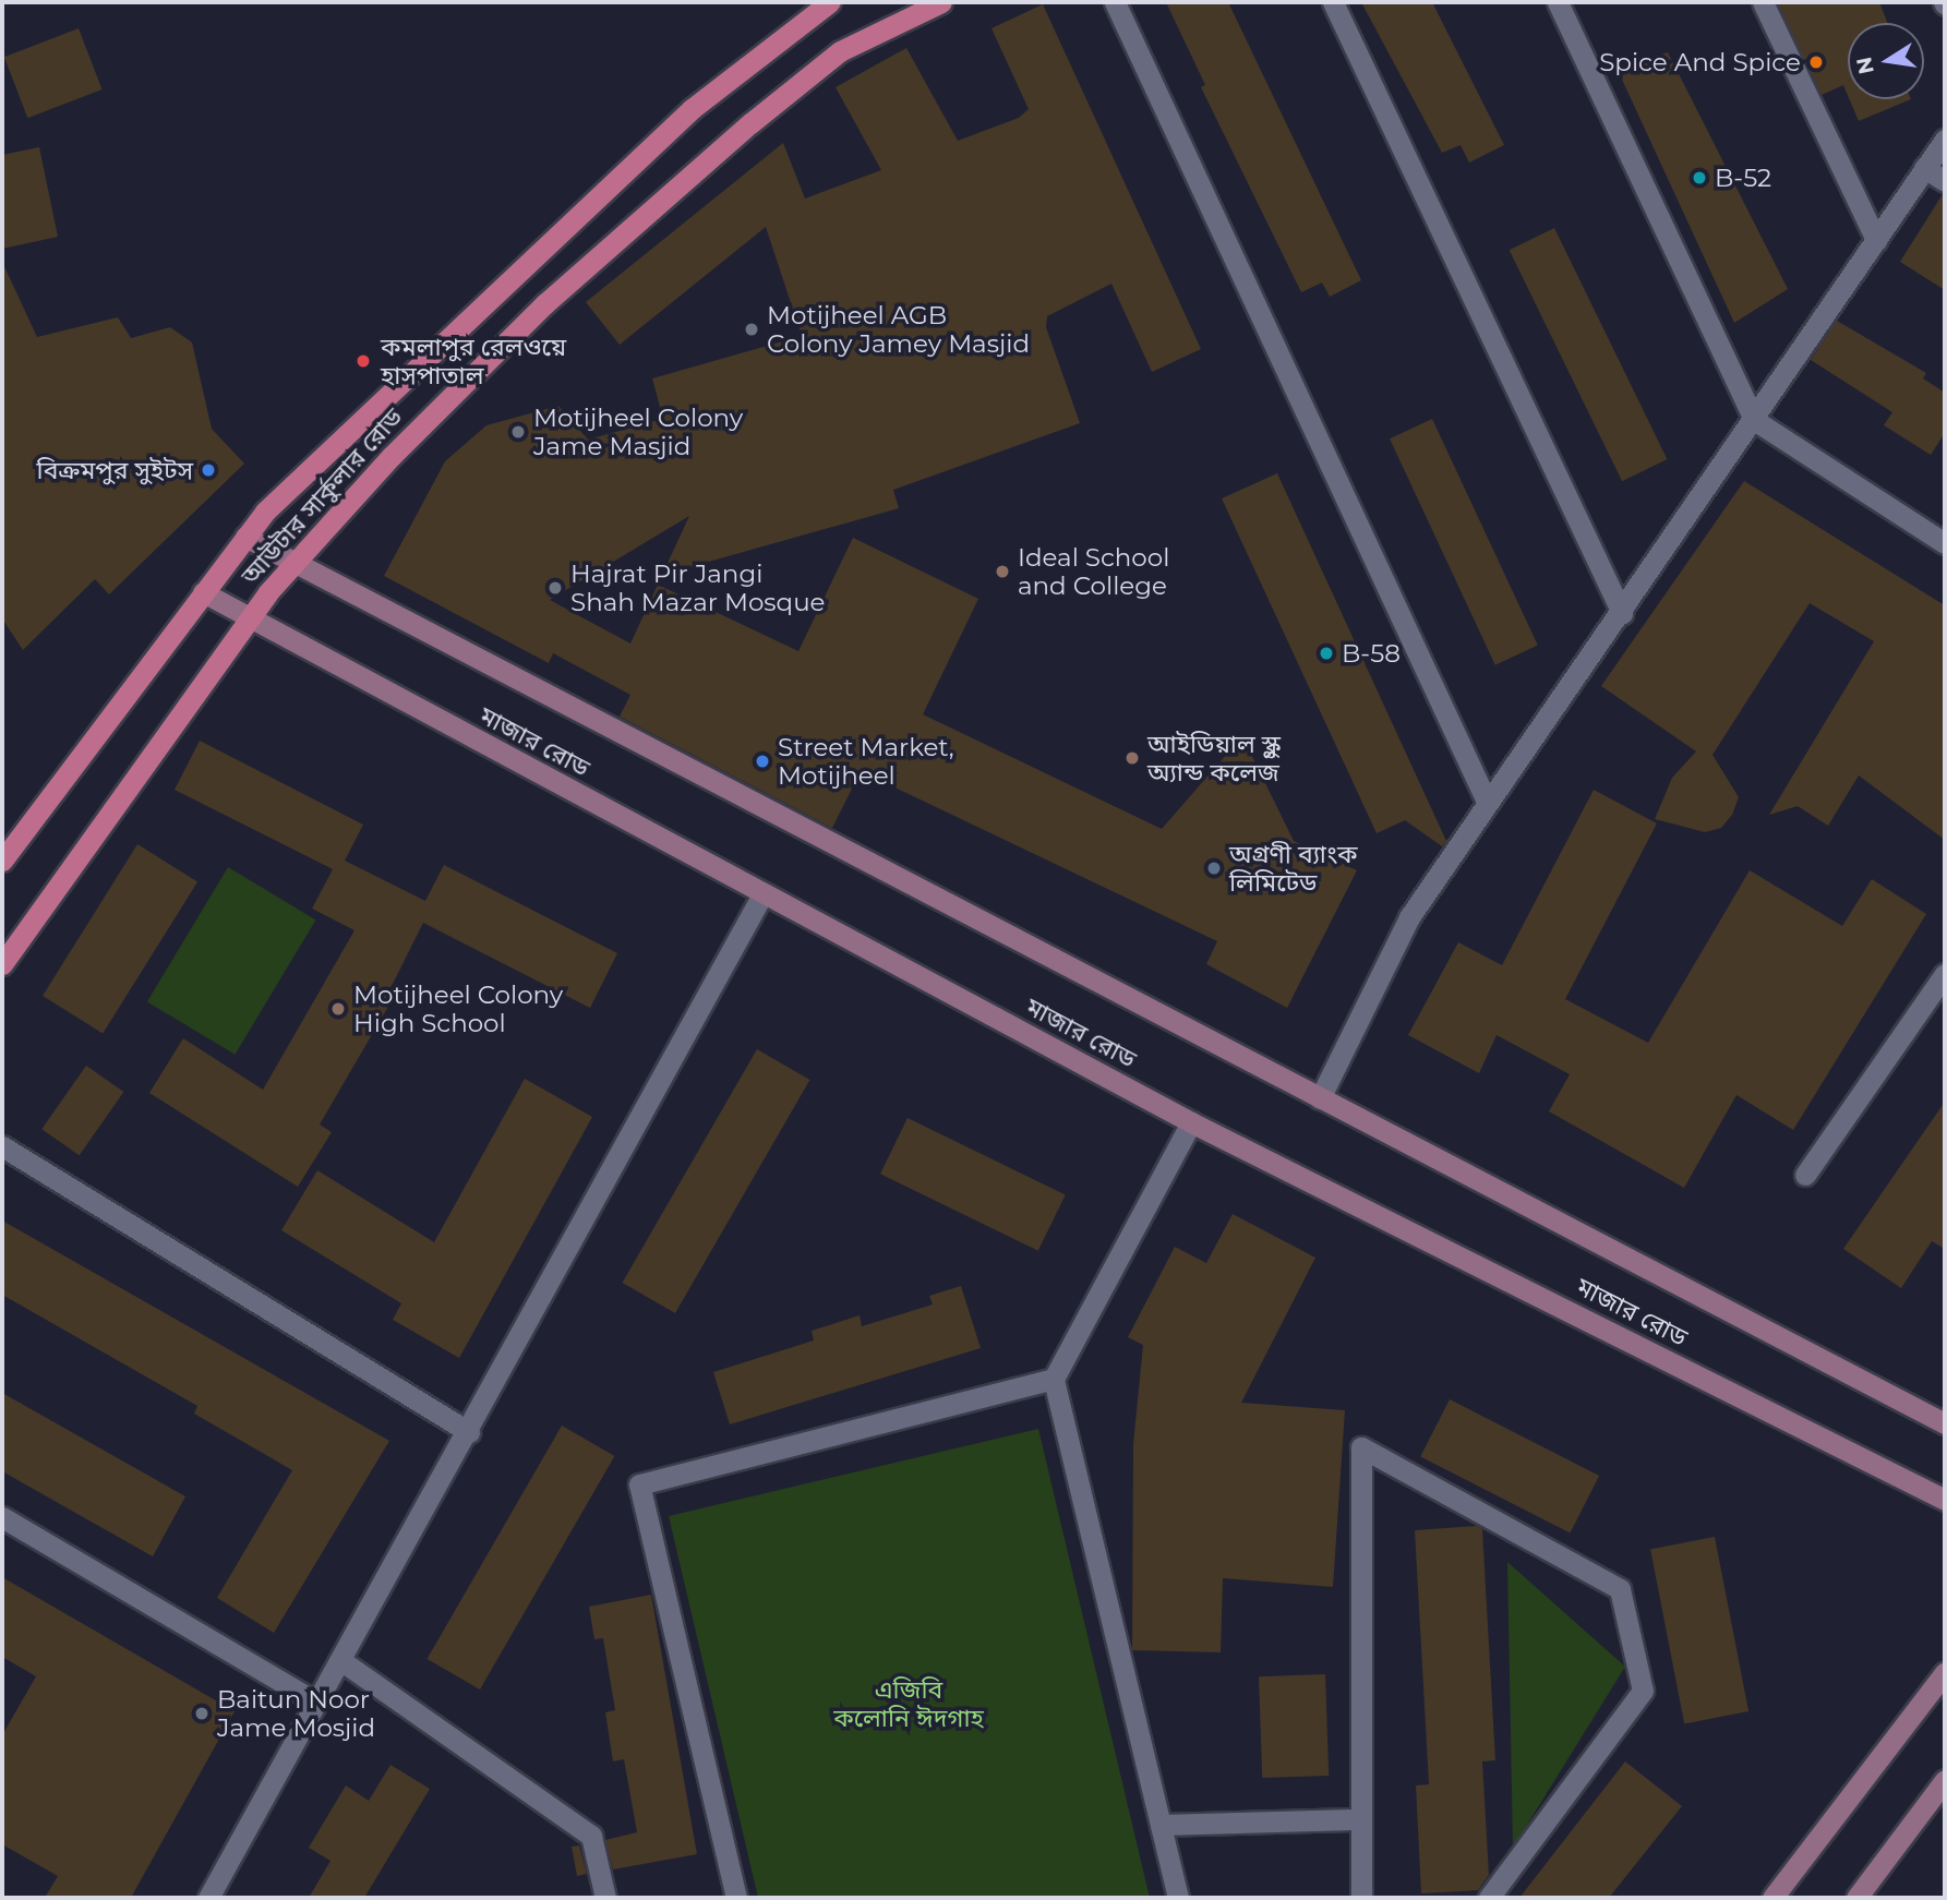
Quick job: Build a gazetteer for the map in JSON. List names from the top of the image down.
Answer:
{
  "streets": {
    "main road": ["আউটার সার্কুলার রোড", "মাজার রোড"]
  },
  "crossings": [
    ["আউটার সার্কুলার রোড", "মাজার রোড"]
  ],
  "parks": ["এজিবি কলোনি ঈদগাহ"],
  "places": [
    "Spice And Spice",
    "B-52",
    "Motijheel AGB Colony Jamey Masjid",
    "কমলাপুর রেলওয়ে হাসপাতাল",
    "Motijheel Colony Jame Masjid",
    "বিক্রমপুর সুইটস",
    "Ideal School and College",
    "Hajrat Pir Jangi Shah Mazar Mosque",
    "B-58",
    "আইডিয়াল স্কুল অ্যান্ড কলেজ",
    "Street Market, Motijheel",
    "অগ্রণী ব্যাংক লিমিটেড",
    "Motijheel Colony High School",
    "Baitun Noor Jame Mosjid"
  ],
  "north": "left"
}
